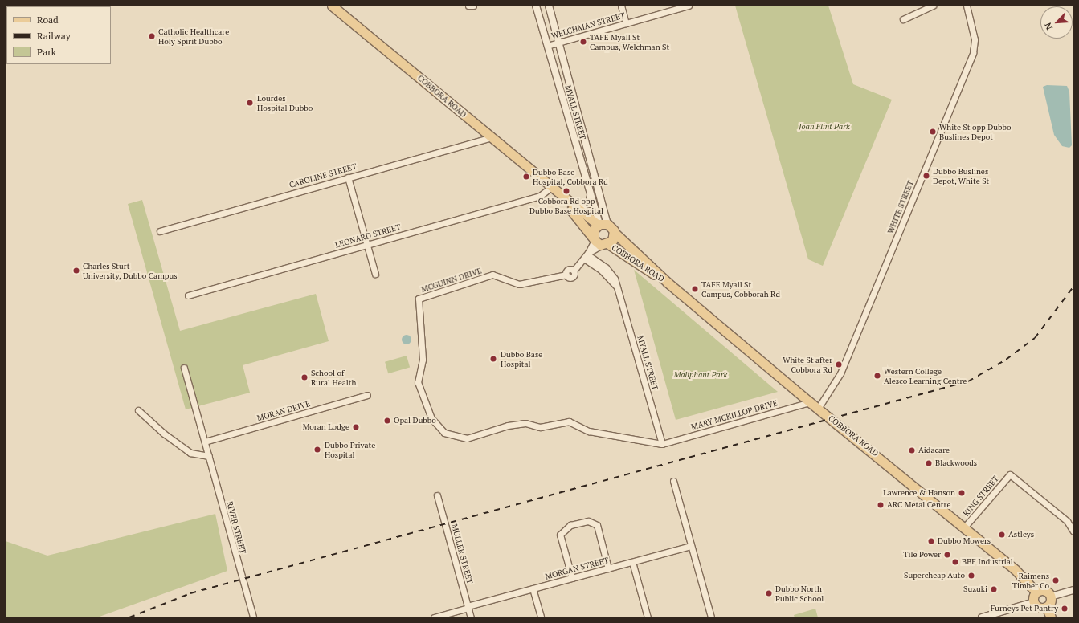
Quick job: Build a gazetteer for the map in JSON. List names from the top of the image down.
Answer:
{
  "streets": {
    "main road": ["COBBORA ROAD"],
    "street": [
      "WELCHMAN STREET",
      "MYALL STREET",
      "CAROLINE STREET",
      "WHITE STREET",
      "LEONARD STREET",
      "MCGUINN DRIVE",
      "MORAN DRIVE",
      "MARY MCKILLOP DRIVE",
      "KING STREET",
      "RIVER STREET",
      "MULLER STREET",
      "MORGAN STREET"
    ]
  },
  "crossings": [
    ["WELCHMAN STREET", "MYALL STREET"],
    ["COBBORA ROAD", "MYALL STREET"],
    ["COBBORA ROAD", "CAROLINE STREET"],
    ["COBBORA ROAD", "WHITE STREET"],
    ["COBBORA ROAD", "LEONARD STREET"],
    ["COBBORA ROAD", "MARY MCKILLOP DRIVE"],
    ["COBBORA ROAD", "KING STREET"],
    ["MYALL STREET", "MCGUINN DRIVE"],
    ["MYALL STREET", "MARY MCKILLOP DRIVE"],
    ["MCGUINN DRIVE", "MARY MCKILLOP DRIVE"],
    ["MORAN DRIVE", "RIVER STREET"],
    ["MULLER STREET", "MORGAN STREET"]
  ],
  "parks": ["Joan Flint Park", "Maliphant Park"],
  "places": [
    "Catholic Healthcare Holy Spirit Dubbo",
    "TAFE Myall St Campus, Welchman St",
    "Lourdes Hospital Dubbo",
    "White St opp Dubbo Buslines Depot",
    "Dubbo Buslines Depot, White St",
    "Dubbo Base Hospital, Cobbora Rd",
    "Cobbora Rd opp Dubbo Base Hospital",
    "Charles Sturt University, Dubbo Campus",
    "TAFE Myall St Campus, Cobborah Rd",
    "Dubbo Base Hospital",
    "White St after Cobbora Rd",
    "Western College Alesco Learning Centre",
    "School of Rural Health",
    "Opal Dubbo",
    "Moran Lodge",
    "Dubbo Private Hospital",
    "Aidacare",
    "Blackwoods",
    "Lawrence & Hanson",
    "ARC Metal Centre",
    "Astleys",
    "Dubbo Mowers",
    "Tile Power",
    "BBF Industrial",
    "Supercheap Auto",
    "Raimens Timber Co",
    "Suzuki",
    "Dubbo North Public School",
    "Furneys Pet Pantry"
  ],
  "legend": ["Road", "Railway", "Park"],
  "north": "bottom left"
}
